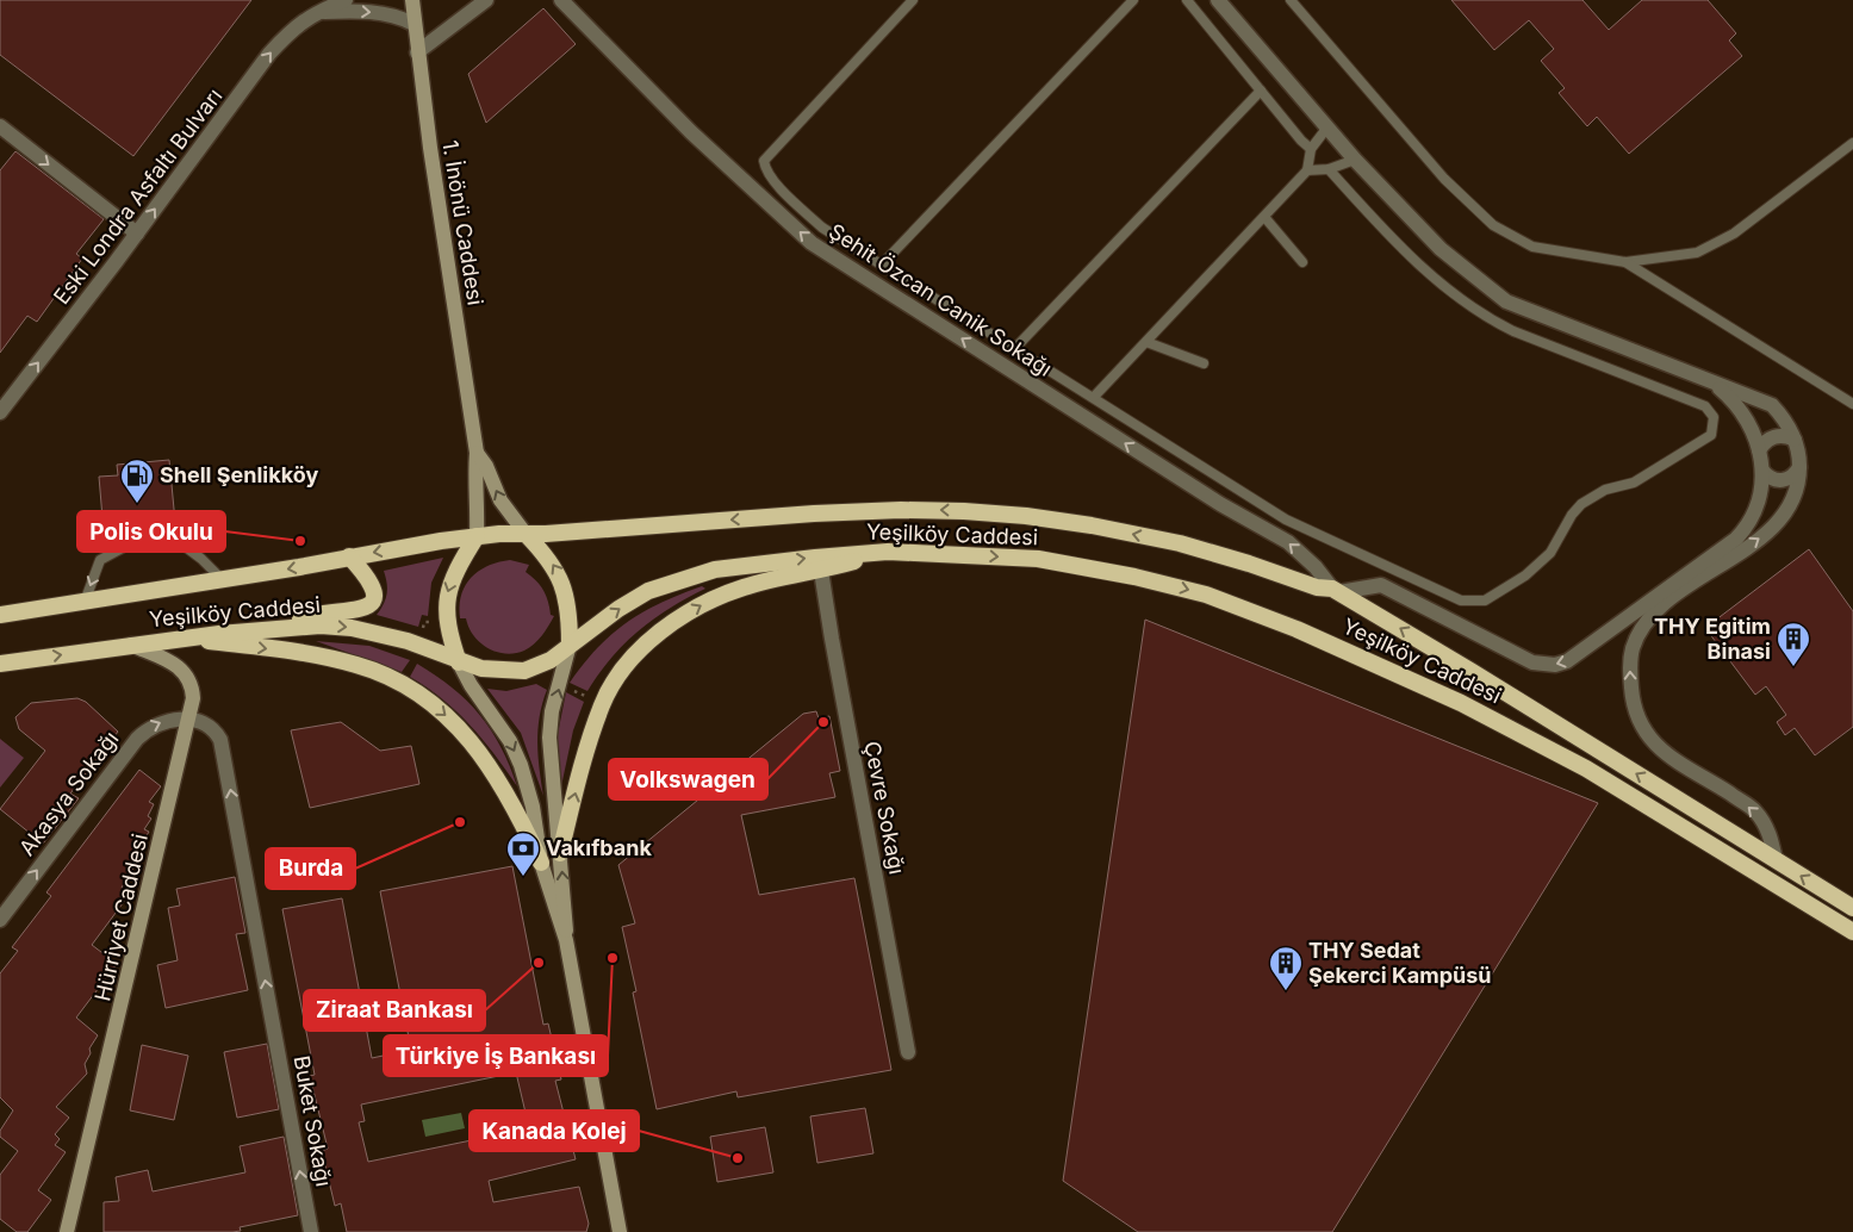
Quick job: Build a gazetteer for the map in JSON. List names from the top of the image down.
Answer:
{
  "streets": {
    "highway": ["Yeşilköy Caddesi"],
    "main road": ["1. İnönü Caddesi", "Hürriyet Caddesi"],
    "street": [
      "Eski Londra Asfaltı Bulvarı",
      "Şehit Özcan Canik Sokağı",
      "Akasya Sokağı",
      "Çevre Sokağı",
      "Buket Sokağı"
    ]
  },
  "crossings": [
    ["Şehit Özcan Canik Sokağı", "Yeşilköy Caddesi"],
    ["Yeşilköy Caddesi", "Hürriyet Caddesi"],
    ["Akasya Sokağı", "Hürriyet Caddesi"],
    ["Akasya Sokağı", "Buket Sokağı"],
    ["Hürriyet Caddesi", "Buket Sokağı"]
  ],
  "one_way": [
    "Eski Londra Asfaltı Bulvarı",
    "Şehit Özcan Canik Sokağı",
    "Akasya Sokağı",
    "Buket Sokağı"
  ],
  "places": {
    "fuel station": ["Shell Şenlikköy"],
    "other": [
      "Polis Okulu",
      "Volkswagen",
      "Burda",
      "Türkiye İş Bankası",
      "Ziraat Bankası",
      "Kanada Kolej"
    ],
    "building": ["THY Egitim Binasi", "THY Sedat Şekerci Kampüsü"],
    "bank": ["Vakıfbank"]
  }
}
